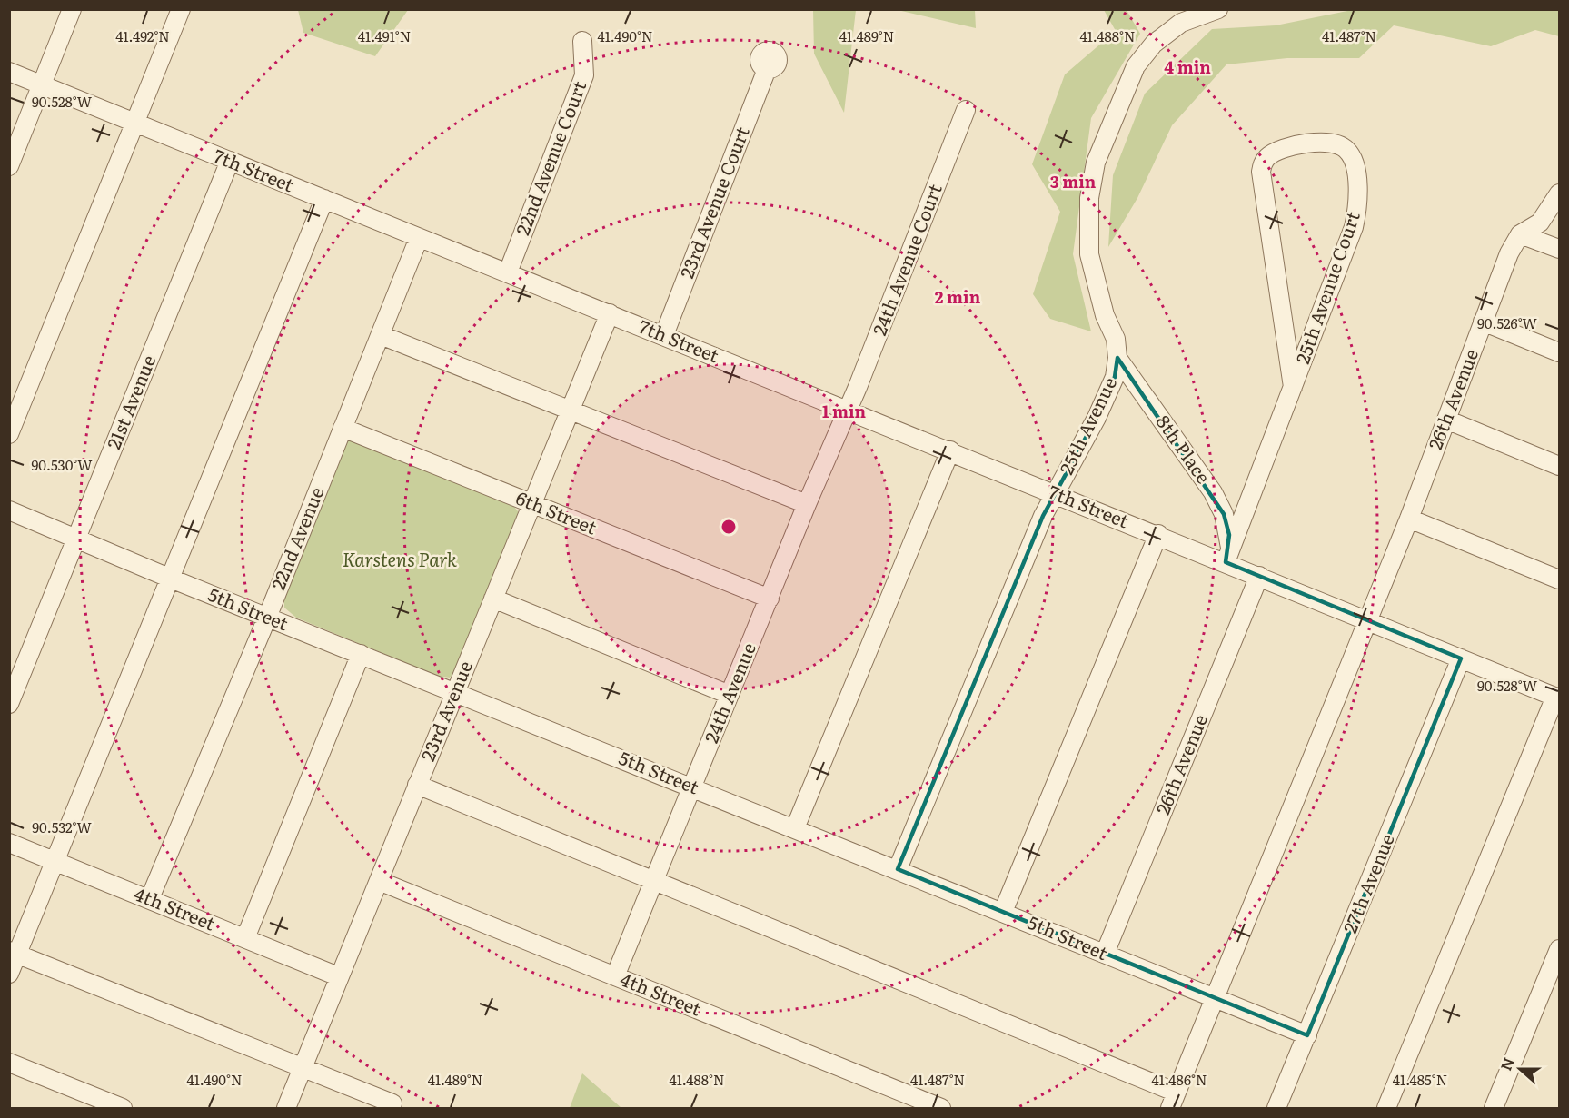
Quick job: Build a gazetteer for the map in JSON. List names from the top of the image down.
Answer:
{
  "streets": {
    "street": [
      "22nd Avenue Court",
      "7th Street",
      "23rd Avenue Court",
      "24th Avenue Court",
      "25th Avenue Court",
      "26th Avenue",
      "21st Avenue",
      "25th Avenue",
      "8th Place",
      "6th Street",
      "22nd Avenue",
      "5th Street",
      "24th Avenue",
      "23rd Avenue",
      "27th Avenue",
      "4th Street"
    ]
  },
  "crossings": [
    ["22nd Avenue Court", "7th Street"],
    ["7th Street", "23rd Avenue Court"],
    ["7th Street", "24th Avenue Court"],
    ["7th Street", "25th Avenue Court"],
    ["7th Street", "26th Avenue"],
    ["7th Street", "21st Avenue"],
    ["7th Street", "25th Avenue"],
    ["7th Street", "8th Place"],
    ["7th Street", "22nd Avenue"],
    ["7th Street", "24th Avenue"],
    ["7th Street", "23rd Avenue"],
    ["7th Street", "27th Avenue"],
    ["24th Avenue Court", "24th Avenue"],
    ["25th Avenue Court", "8th Place"],
    ["26th Avenue", "5th Street"],
    ["21st Avenue", "5th Street"],
    ["25th Avenue", "8th Place"],
    ["25th Avenue", "5th Street"],
    ["6th Street", "22nd Avenue"],
    ["6th Street", "24th Avenue"],
    ["6th Street", "23rd Avenue"],
    ["22nd Avenue", "5th Street"],
    ["22nd Avenue", "4th Street"],
    ["5th Street", "24th Avenue"],
    ["5th Street", "23rd Avenue"],
    ["5th Street", "27th Avenue"],
    ["24th Avenue", "4th Street"],
    ["23rd Avenue", "4th Street"]
  ],
  "parks": ["Karstens Park"],
  "north": "left",
  "coordinates": [
    "41.489°N",
    "41.487°N",
    "41.492°N",
    "41.491°N",
    "41.490°N",
    "41.488°N",
    "90.528°W",
    "90.526°W",
    "90.530°W",
    "90.532°W",
    "41.486°N",
    "41.485°N"
  ],
  "rings": [
    "4 min",
    "3 min",
    "2 min",
    "1 min"
  ]
}
